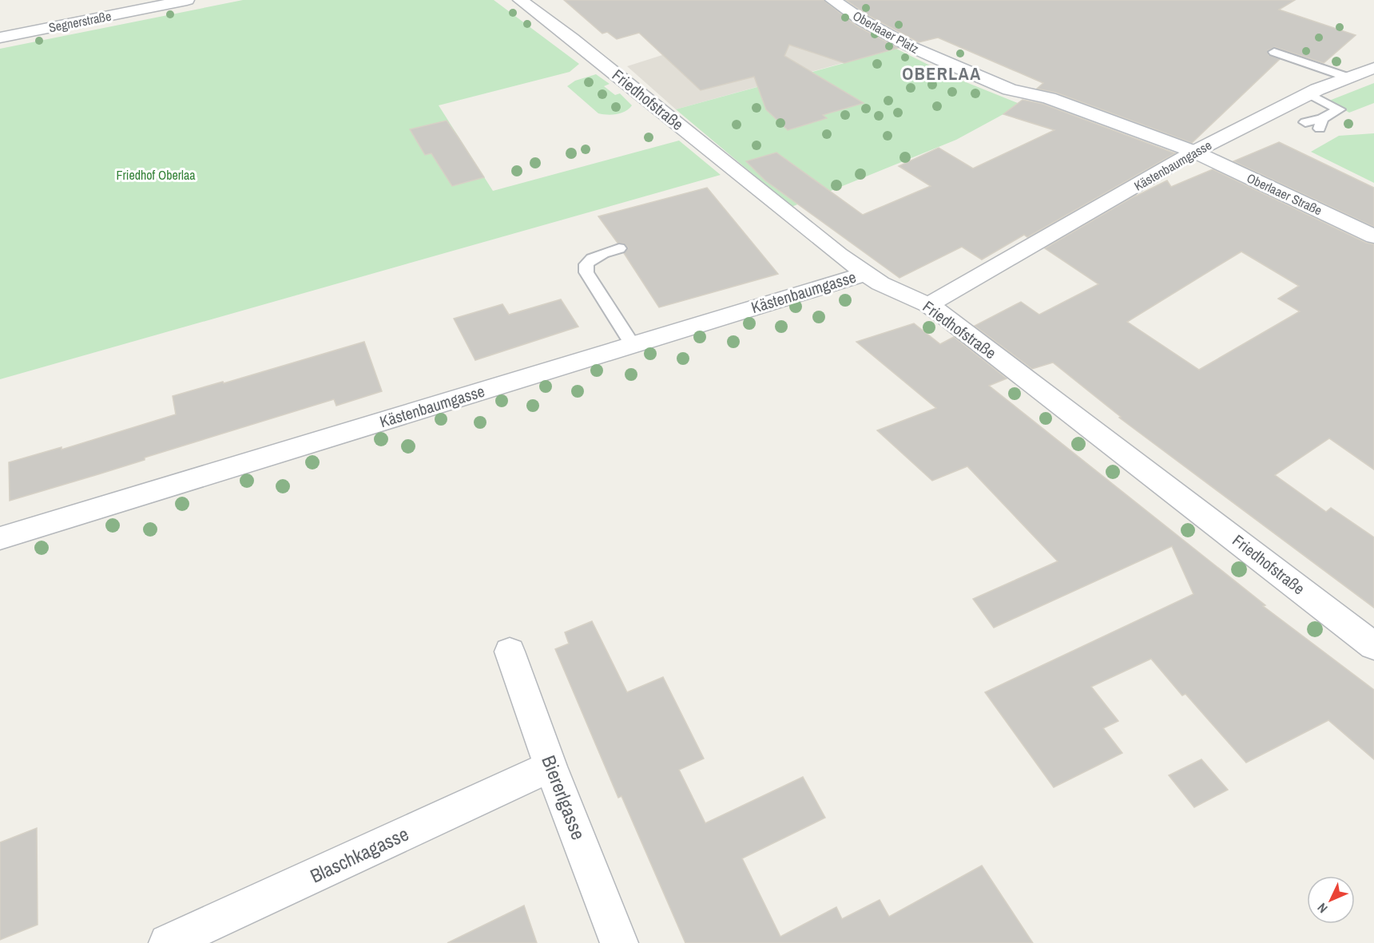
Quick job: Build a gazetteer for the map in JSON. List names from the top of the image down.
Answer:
{
  "streets": {
    "street": [
      "Segnerstraße",
      "Oberlaaer Platz",
      "Friedhofstraße",
      "Kästenbaumgasse",
      "Oberlaaer Straße",
      "Biererlgasse",
      "Blaschkagasse"
    ]
  },
  "crossings": [
    ["Oberlaaer Platz", "Kästenbaumgasse"],
    ["Oberlaaer Platz", "Oberlaaer Straße"],
    ["Friedhofstraße", "Kästenbaumgasse"],
    ["Kästenbaumgasse", "Oberlaaer Straße"],
    ["Biererlgasse", "Blaschkagasse"]
  ],
  "districts": ["OBERLAA"],
  "parks": ["Friedhof Oberlaa"],
  "north": "bottom left"
}
